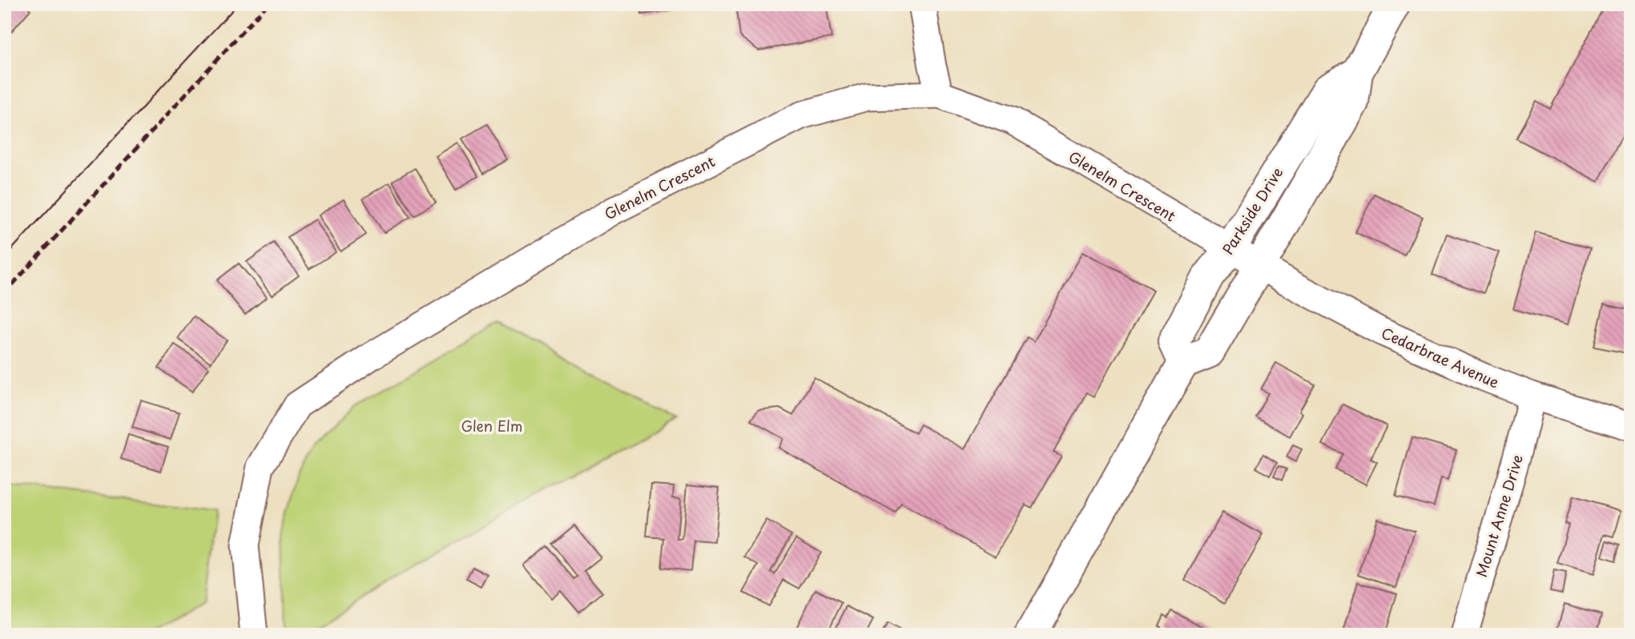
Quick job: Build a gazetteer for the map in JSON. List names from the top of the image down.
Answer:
{
  "streets": {
    "street": [
      "Glenelm Crescent",
      "Parkside Drive",
      "Cedarbrae Avenue",
      "Mount Anne Drive"
    ]
  },
  "crossings": [
    ["Glenelm Crescent", "Parkside Drive"],
    ["Glenelm Crescent", "Cedarbrae Avenue"],
    ["Cedarbrae Avenue", "Mount Anne Drive"]
  ],
  "parks": ["Glen Elm"]
}
